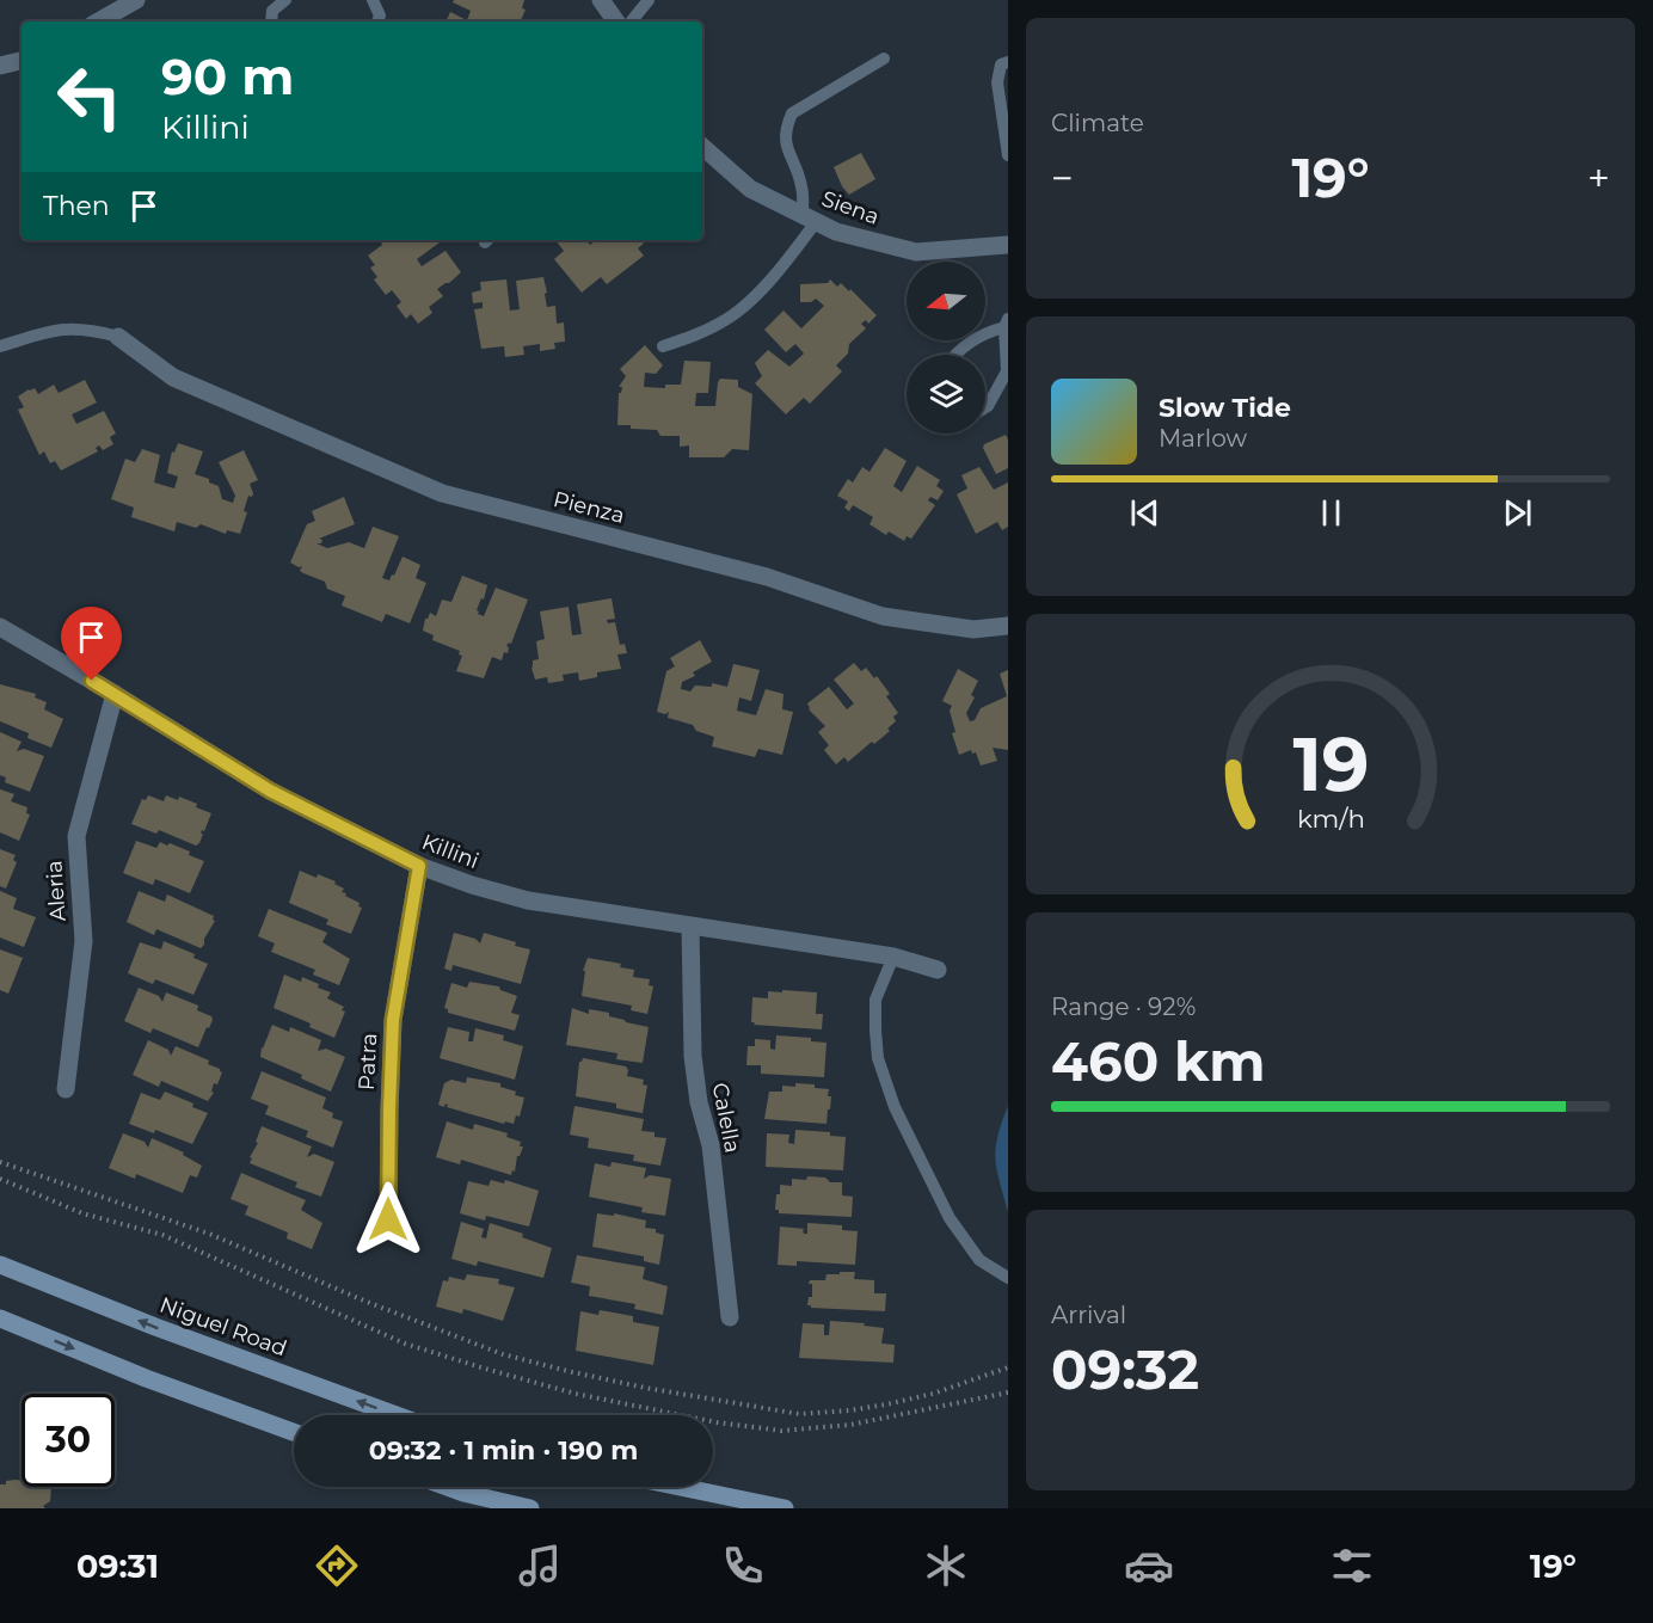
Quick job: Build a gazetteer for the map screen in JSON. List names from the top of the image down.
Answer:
{
  "streets": {
    "main road": ["Niguel Road"],
    "street": [
      "Siena",
      "Pienza",
      "Killini",
      "Aleria",
      "Patra",
      "Calella"
    ]
  },
  "crossings": [
    ["Killini", "Aleria"],
    ["Killini", "Patra"],
    ["Killini", "Calella"]
  ],
  "north": "left",
  "page": {
    "tile": [
      "Climate",
      ["Range · 92%", "460 km"],
      ["Arrival", "09:32"]
    ],
    "turn": ["90 m", "Killini"],
    "heat": ["−", "19°", "+"],
    "then": "Then",
    "song": ["Slow Tide", "Marlow"],
    "limit": "30",
    "trip": "09:32 · 1 min · 190 m",
    "tabs": ["09:31", "19°"],
    "gauge": ["19", "km/h"]
  }
}
